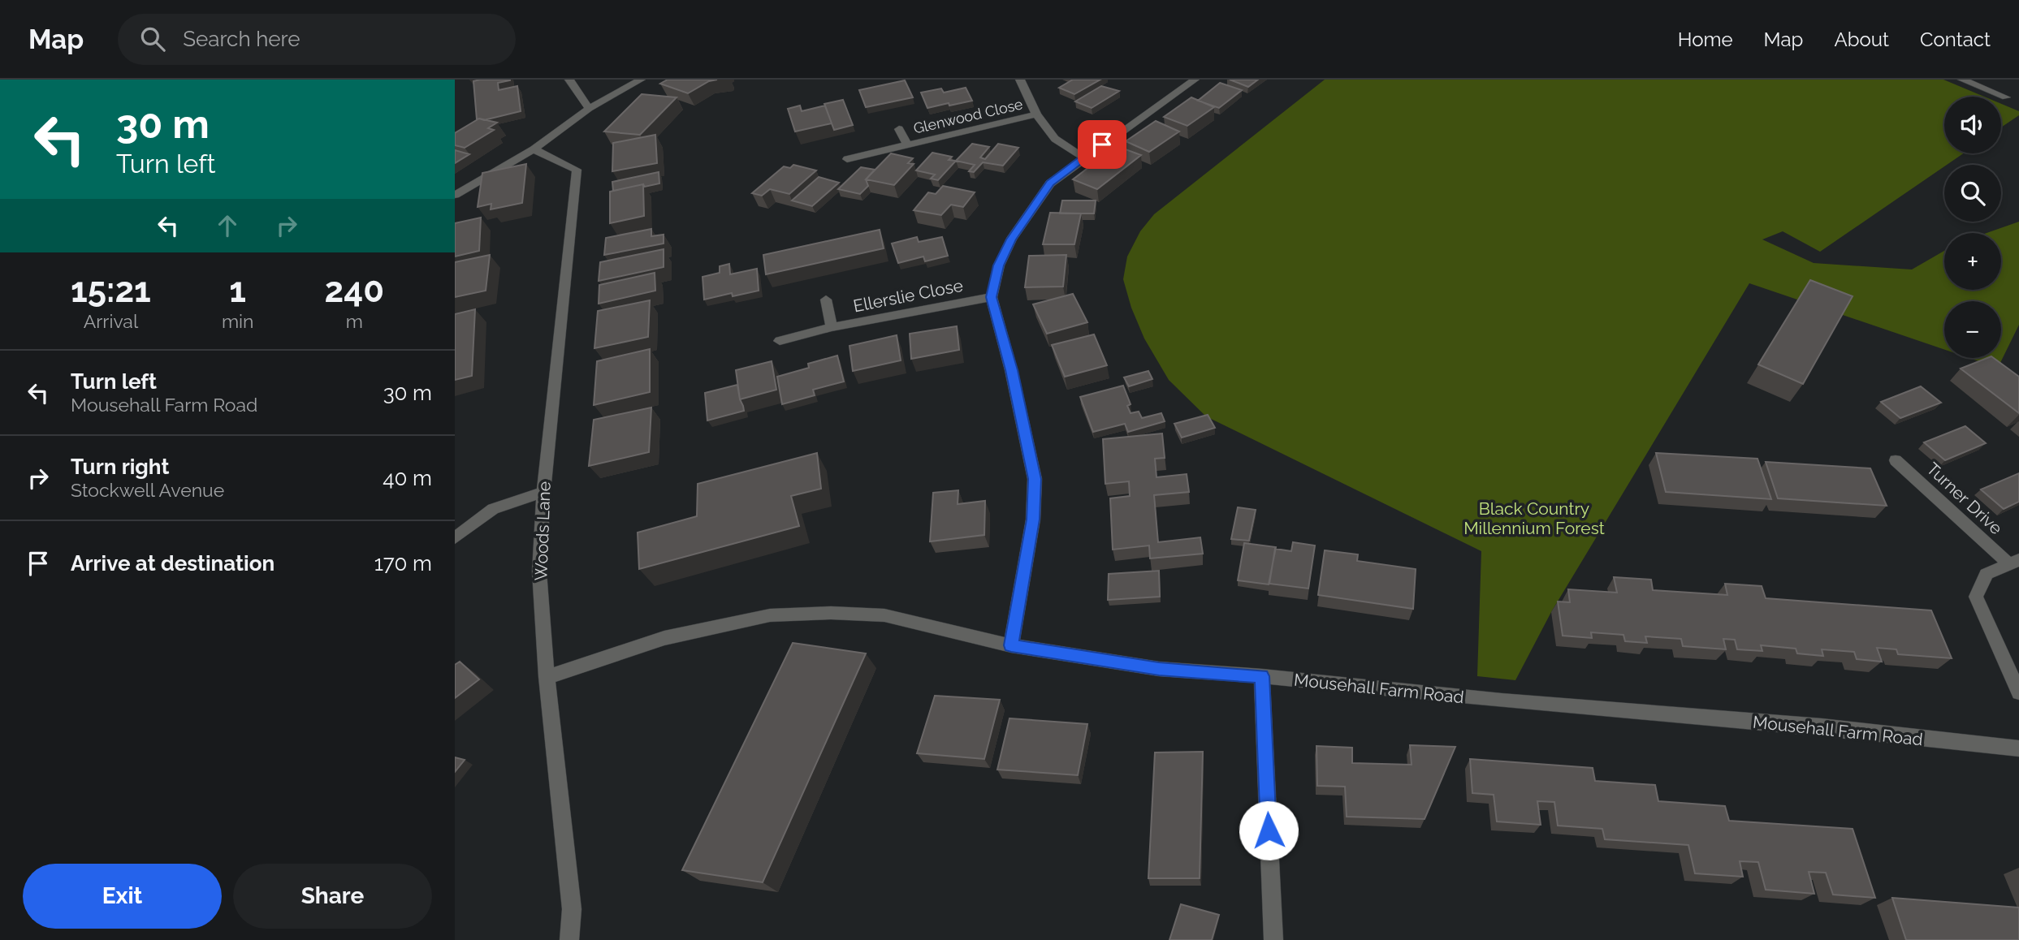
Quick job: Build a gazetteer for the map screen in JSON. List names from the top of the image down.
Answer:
{
  "streets": {
    "street": [
      "Glenwood Close",
      "Ellerslie Close",
      "Turner Drive",
      "Woods Lane",
      "Mousehall Farm Road"
    ]
  },
  "crossings": [
    ["Woods Lane", "Mousehall Farm Road"]
  ],
  "parks": ["Black Country Millennium Forest"],
  "page": {
    "header": "Map",
    "search": "Search here",
    "nav": [
      "Home",
      "Map",
      "About",
      "Contact"
    ],
    "turn": ["30 m", "Turn left"],
    "map_buttons": ["+", "−"],
    "eta": [
      "15:21",
      "Arrival",
      "1",
      "min",
      "240",
      "m"
    ],
    "list": [
      {
        "name": "Turn left",
        "note": "Mousehall Farm Road",
        "value": "30 m"
      },
      {
        "name": "Turn right",
        "note": "Stockwell Avenue",
        "value": "40 m"
      },
      {
        "name": "Arrive at destination",
        "value": "170 m"
      }
    ],
    "buttons": ["Exit", "Share"]
  }
}
